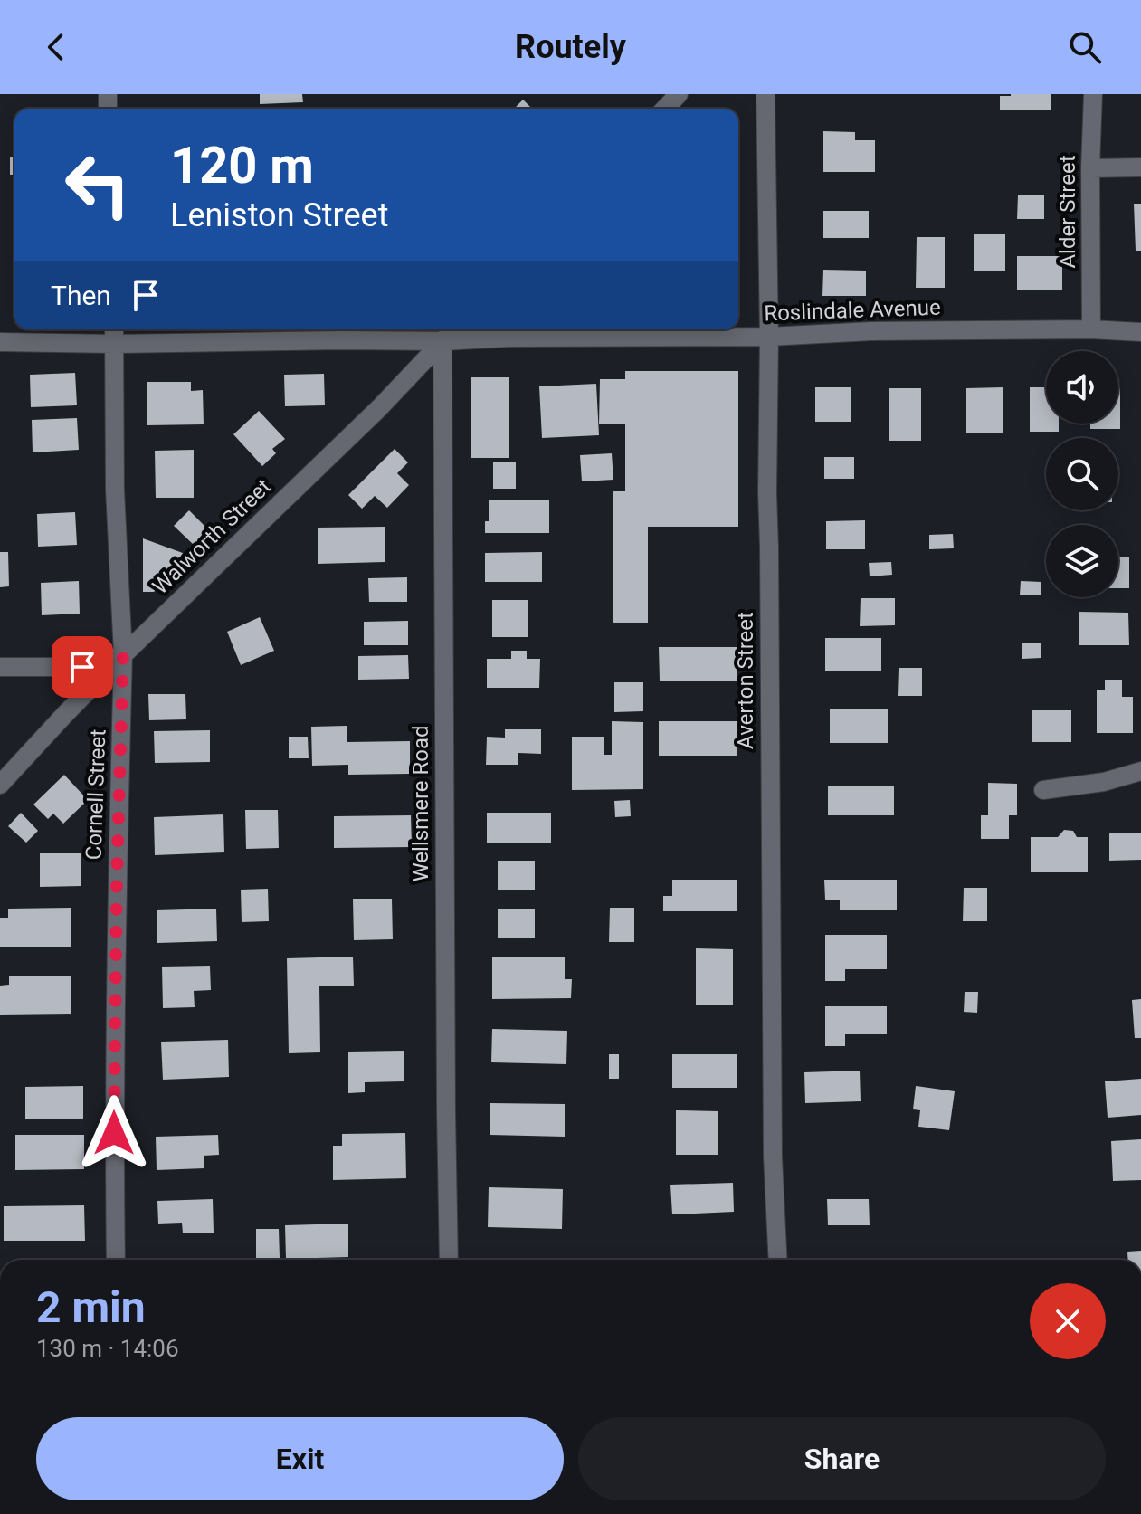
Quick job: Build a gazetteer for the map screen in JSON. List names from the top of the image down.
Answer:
{
  "streets": {
    "street": [
      "Alder Street",
      "Roslindale Avenue",
      "Walworth Street",
      "Averton Street",
      "Cornell Street",
      "Wellsmere Road"
    ]
  },
  "crossings": [
    ["Alder Street", "Roslindale Avenue"],
    ["Roslindale Avenue", "Walworth Street"],
    ["Roslindale Avenue", "Averton Street"],
    ["Roslindale Avenue", "Cornell Street"],
    ["Roslindale Avenue", "Wellsmere Road"],
    ["Walworth Street", "Cornell Street"],
    ["Walworth Street", "Wellsmere Road"]
  ],
  "page": {
    "header": "Routely",
    "turn": ["120 m", "Leniston Street"],
    "then": "Then",
    "heading": ["2 min", "130 m · 14:06"],
    "buttons": ["Exit", "Share"]
  }
}
